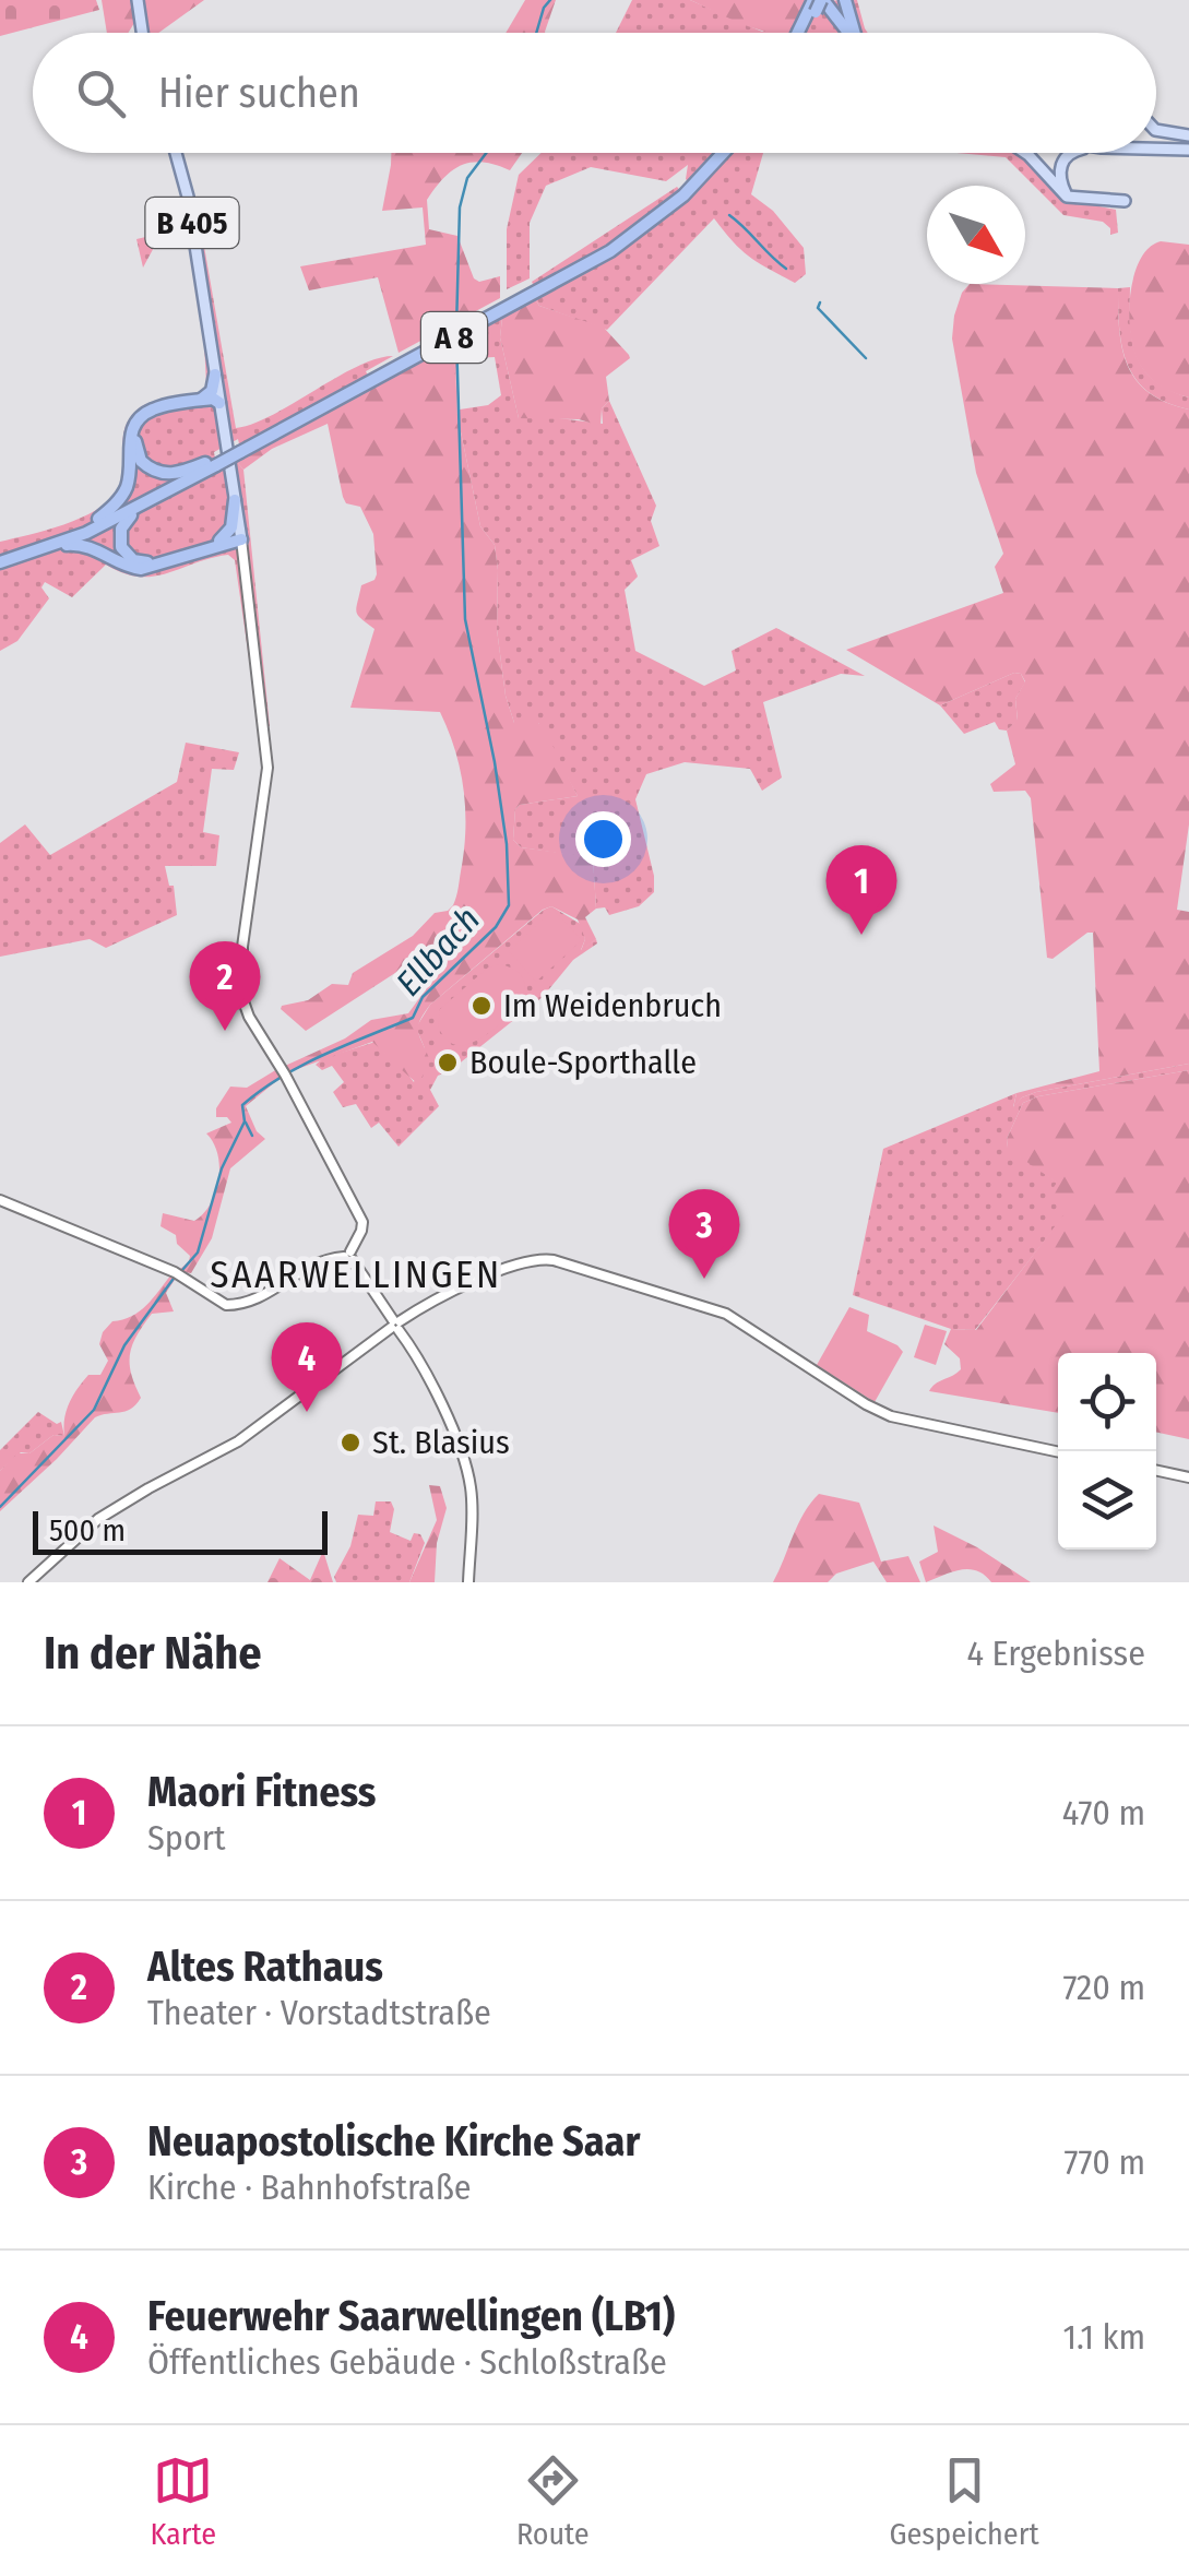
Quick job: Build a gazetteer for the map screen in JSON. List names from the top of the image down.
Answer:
{
  "streets": {
    "highway": ["A 8"],
    "main road": ["B 405"]
  },
  "districts": ["SAARWELLINGEN"],
  "water": ["Ellbach"],
  "places": ["Im Weidenbruch", "Boule-Sporthalle", "St. Blasius"],
  "scale_bar": "500 m",
  "north": "bottom right",
  "page": {
    "search": "Hier suchen",
    "pins": [
      "1",
      "2",
      "3",
      "4"
    ],
    "scale": "500 m",
    "heading": ["In der Nähe", "4 Ergebnisse"],
    "list": [
      {
        "mark": "1",
        "name": "Maori Fitness",
        "note": "Sport",
        "value": "470 m"
      },
      {
        "mark": "2",
        "name": "Altes Rathaus",
        "note": "Theater · Vorstadtstraße",
        "value": "720 m"
      },
      {
        "mark": "3",
        "name": "Neuapostolische Kirche Saar",
        "note": "Kirche · Bahnhofstraße",
        "value": "770 m"
      },
      {
        "mark": "4",
        "name": "Feuerwehr Saarwellingen (LB1)",
        "note": "Öffentliches Gebäude · Schloßstraße",
        "value": "1.1 km"
      }
    ],
    "nav": ["Karte", "Route", "Gespeichert"]
  }
}
